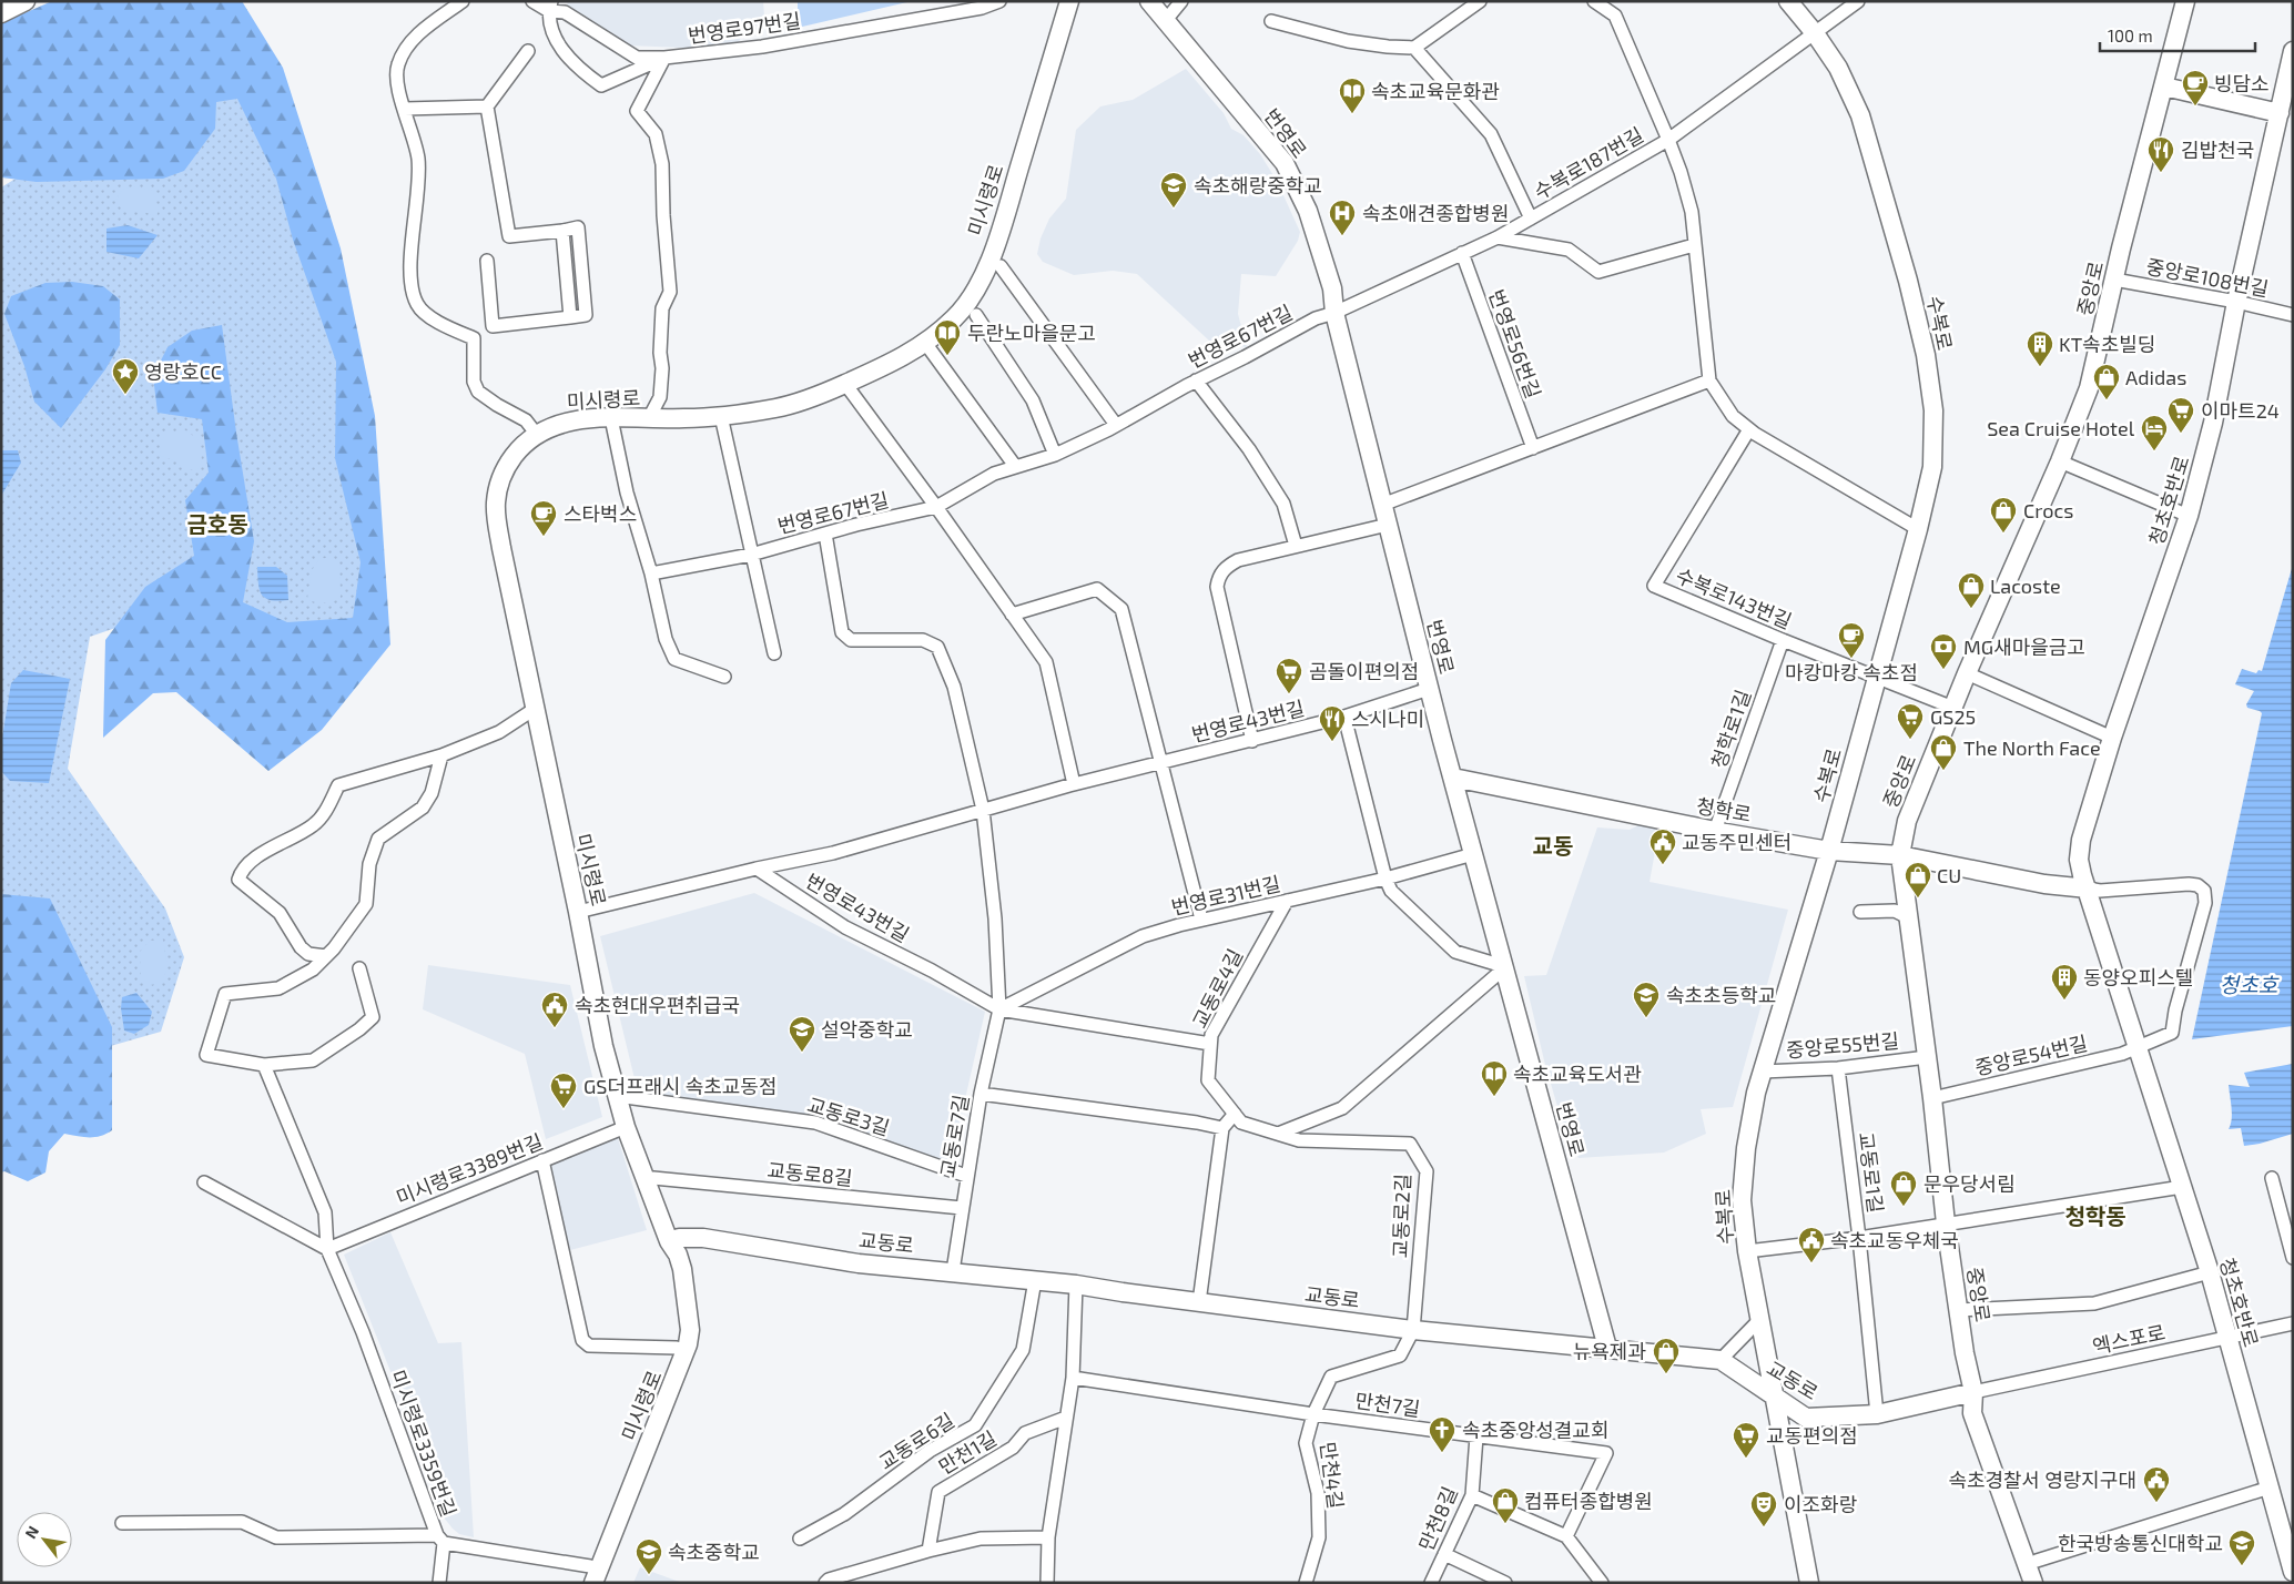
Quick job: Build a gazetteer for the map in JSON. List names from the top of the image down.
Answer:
{
  "streets": {
    "street": [
      "번영로97번길",
      "번영로",
      "수복로187번길",
      "미시령로",
      "중앙로108번길",
      "중앙로",
      "수복로",
      "번영로67번길",
      "번영로56번길",
      "청초호반로",
      "수복로143번길",
      "번영로43번길",
      "청학로1길",
      "청학로",
      "번영로31번길",
      "교동로4길",
      "중앙로55번길",
      "중앙로54번길",
      "교동로3길",
      "교동로7길",
      "미시령로3389번길",
      "교동로1길",
      "교동로8길",
      "교동로2길",
      "교동로",
      "엑스포로",
      "만천7길",
      "교동로6길",
      "미시령로3359번길",
      "만천1길",
      "만천4길",
      "만천8길"
    ]
  },
  "crossings": [
    ["번영로", "수복로187번길"],
    ["번영로", "번영로67번길"],
    ["번영로", "번영로43번길"],
    ["번영로", "청학로"],
    ["번영로", "번영로31번길"],
    ["번영로", "교동로"],
    ["수복로187번길", "수복로"],
    ["수복로187번길", "번영로67번길"],
    ["수복로187번길", "번영로56번길"],
    ["미시령로", "번영로43번길"],
    ["미시령로", "교동로3길"],
    ["미시령로", "미시령로3389번길"],
    ["미시령로", "교동로"],
    ["미시령로", "미시령로3359번길"],
    ["중앙로108번길", "중앙로"],
    ["중앙로108번길", "청초호반로"],
    ["중앙로", "수복로143번길"],
    ["중앙로", "청학로"],
    ["중앙로", "중앙로55번길"],
    ["중앙로", "중앙로54번길"],
    ["중앙로", "교동로"],
    ["중앙로", "엑스포로"],
    ["수복로", "수복로143번길"],
    ["수복로", "청학로"],
    ["수복로", "중앙로55번길"],
    ["수복로", "교동로"],
    ["번영로67번길", "교동로7길"],
    ["청초호반로", "청학로"],
    ["청초호반로", "중앙로54번길"],
    ["청초호반로", "엑스포로"],
    ["수복로143번길", "청학로1길"],
    ["번영로43번길", "번영로31번길"],
    ["번영로43번길", "교동로7길"],
    ["청학로1길", "청학로"],
    ["번영로31번길", "교동로4길"],
    ["번영로31번길", "교동로7길"],
    ["교동로4길", "교동로2길"],
    ["중앙로55번길", "교동로1길"],
    ["교동로3길", "교동로7길"],
    ["교동로7길", "교동로8길"],
    ["교동로7길", "교동로"],
    ["미시령로3389번길", "미시령로3359번길"],
    ["교동로1길", "교동로"],
    ["교동로2길", "교동로"],
    ["교동로2길", "만천4길"],
    ["교동로", "엑스포로"],
    ["교동로", "교동로6길"],
    ["교동로", "만천4길"],
    ["만천7길", "만천4길"],
    ["만천7길", "만천8길"]
  ],
  "districts": ["금호동", "교동", "청학동"],
  "water": ["청초호"],
  "places": {
    "cafe": ["빙담소", "스타벅스", "마캉마캉 속초점"],
    "library": ["속초교육문화관", "두란노마을문고", "속초교육도서관"],
    "restaurant": ["김밥천국", "스시나미"],
    "school or university": [
      "속초해랑중학교",
      "속초초등학교",
      "설악중학교",
      "한국방송통신대학교",
      "속초중학교"
    ],
    "hospital": ["속초애견종합병원"],
    "building": ["KT속초빌딩", "동양오피스텔"],
    "place": ["영랑호CC"],
    "shop": [
      "Adidas",
      "Crocs",
      "Lacoste",
      "The North Face",
      "CU",
      "문우당서림",
      "뉴욕제과",
      "컴퓨터종합병원"
    ],
    "supermarket": [
      "이마트24",
      "곰돌이편의점",
      "GS25",
      "GS더프래시 속초교동점",
      "교동편의점"
    ],
    "hotel": ["Sea Cruise Hotel"],
    "bank": ["MG새마을금고"],
    "public building": [
      "교동주민센터",
      "속초현대우편취급국",
      "속초교동우체국",
      "속초경찰서 영랑지구대"
    ],
    "church": ["속초중앙성결교회"],
    "theatre": ["이조화랑"]
  },
  "scale_bar": "100 m",
  "north": "top left"
}
